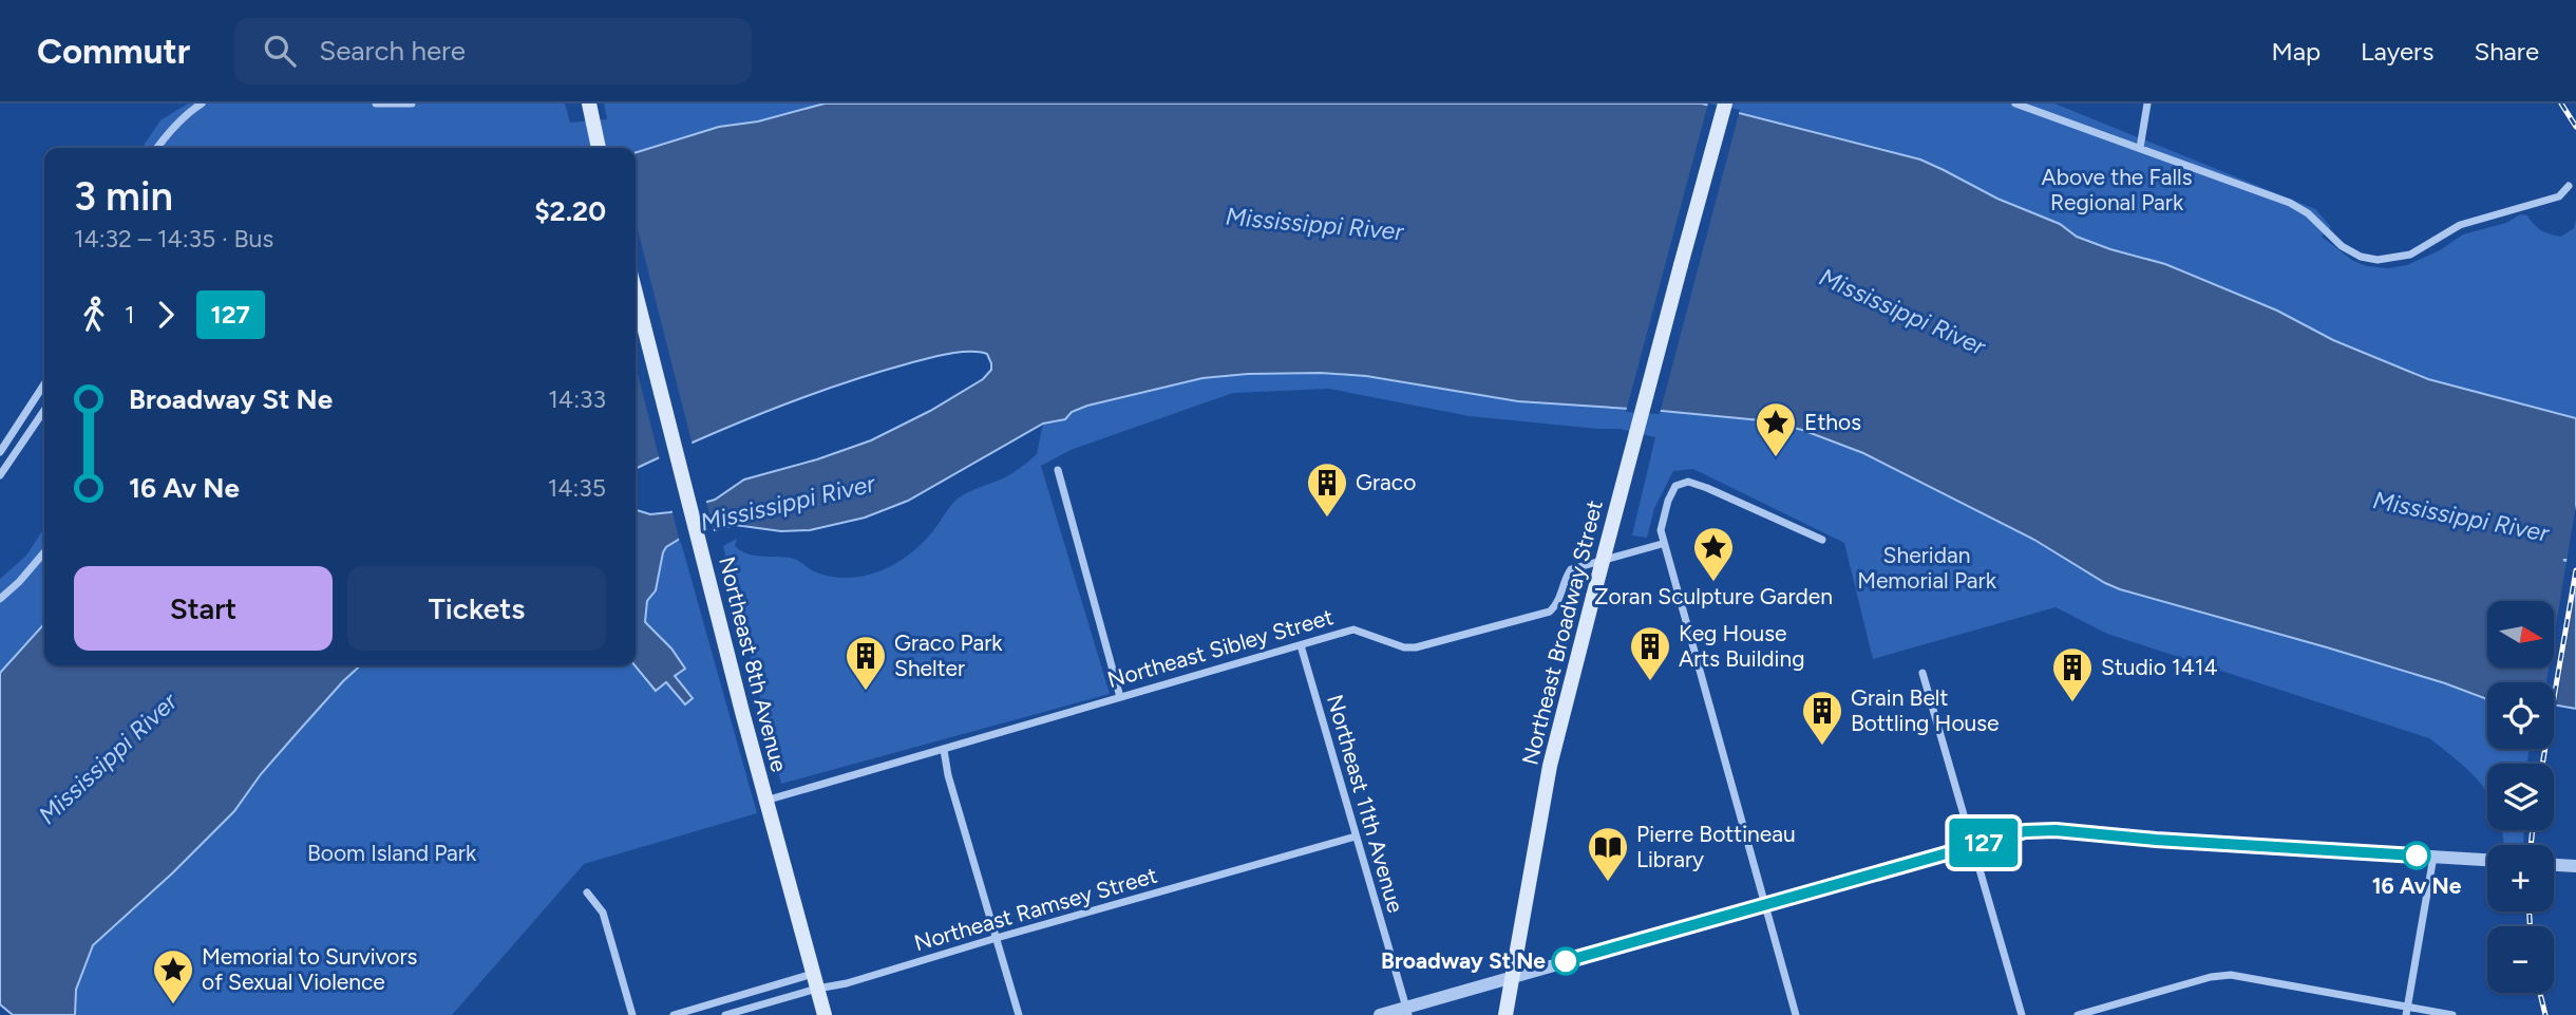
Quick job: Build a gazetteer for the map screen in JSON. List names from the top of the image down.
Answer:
{
  "streets": {
    "main road": ["Northeast Broadway Street", "Northeast 8th Avenue"],
    "street": ["Northeast Sibley Street", "Northeast 11th Avenue", "Northeast Ramsey Street"]
  },
  "crossings": [
    ["Northeast Sibley Street", "Northeast 8th Avenue"],
    ["Northeast Sibley Street", "Northeast 11th Avenue"],
    ["Northeast 8th Avenue", "Northeast Ramsey Street"],
    ["Northeast 11th Avenue", "Northeast Ramsey Street"]
  ],
  "water": ["Mississippi River"],
  "parks": ["Above the Falls Regional Park", "Sheridan Memorial Park", "Boom Island Park"],
  "places": {
    "place": ["Ethos", "Zoran Sculpture Garden", "Memorial to Survivors of Sexual Violence"],
    "building": [
      "Graco",
      "Keg House Arts Building",
      "Graco Park Shelter",
      "Studio 1414",
      "Grain Belt Bottling House"
    ],
    "other": ["16 Av Ne", "Broadway St Ne"],
    "library": ["Pierre Bottineau Library"]
  },
  "lines": ["bus line 127"],
  "north": "right",
  "page": {
    "header": "Commutr",
    "search": "Search here",
    "nav": ["Map", "Layers", "Share"],
    "on_map": "127",
    "heading": ["3 min", "14:32 – 14:35 · Bus", "$2.20"],
    "legs": ["1", "127"],
    "list": [
      {
        "name": "Broadway St Ne",
        "value": "14:33"
      },
      {
        "name": "16 Av Ne",
        "value": "14:35"
      }
    ],
    "buttons": ["Start", "Tickets"],
    "map_buttons": ["+", "−"]
  }
}
